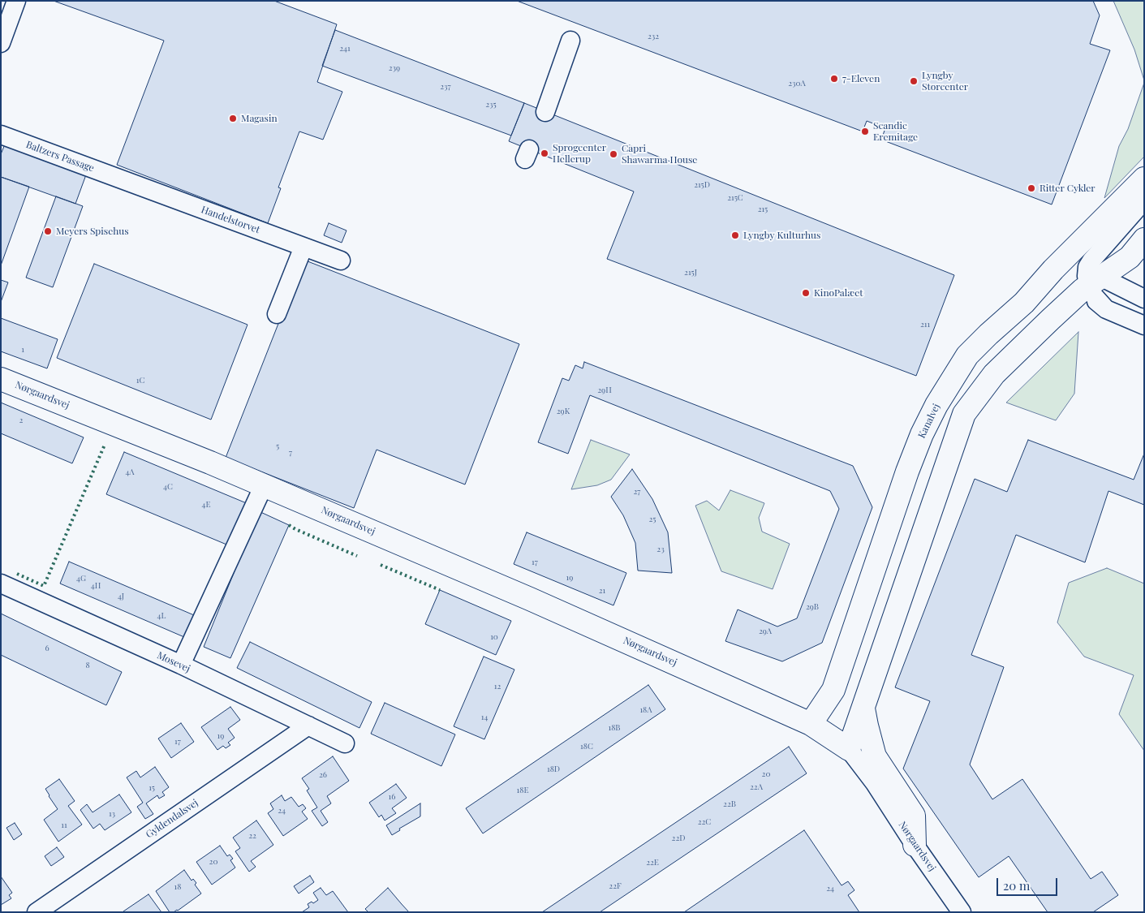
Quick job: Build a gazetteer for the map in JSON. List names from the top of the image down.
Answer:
{
  "streets": {
    "street": [
      "Baltzers Passage",
      "Handelstorvet",
      "Nørgaardsvej",
      "Kanalvej",
      "Mosevej",
      "Gyldendalsvej"
    ]
  },
  "crossings": [
    ["Baltzers Passage", "Handelstorvet"],
    ["Nørgaardsvej", "Kanalvej"],
    ["Mosevej", "Gyldendalsvej"]
  ],
  "places": [
    "7-Eleven",
    "Lyngby Storcenter",
    "Magasin",
    "Scandic Eremitage",
    "Sprogcenter Hellerup",
    "Capri Shawarma House",
    "Ritter Cykler",
    "Meyers Spisehus",
    "Lyngby Kulturhus",
    "KinoPalæet"
  ],
  "house_numbers": [
    "232",
    "241",
    "239",
    "230A",
    "237",
    "235",
    "215D",
    "215C",
    "215",
    "215J",
    "211",
    "1",
    "1C",
    "29H",
    "29K",
    "2",
    "5",
    "7",
    "4A",
    "4C",
    "27",
    "4E",
    "25",
    "23",
    "17",
    "19",
    "4G",
    "4H",
    "21",
    "4J",
    "29B",
    "4L",
    "29A",
    "10",
    "6",
    "8",
    "12",
    "18A",
    "14",
    "18B",
    "19",
    "17",
    "18C",
    "18D",
    "20",
    "26",
    "22A",
    "15",
    "18E",
    "16",
    "22B",
    "24",
    "13",
    "22C",
    "11",
    "22",
    "22D",
    "20",
    "22E",
    "22F",
    "18",
    "24"
  ],
  "scale_bar": "20 m"
}
